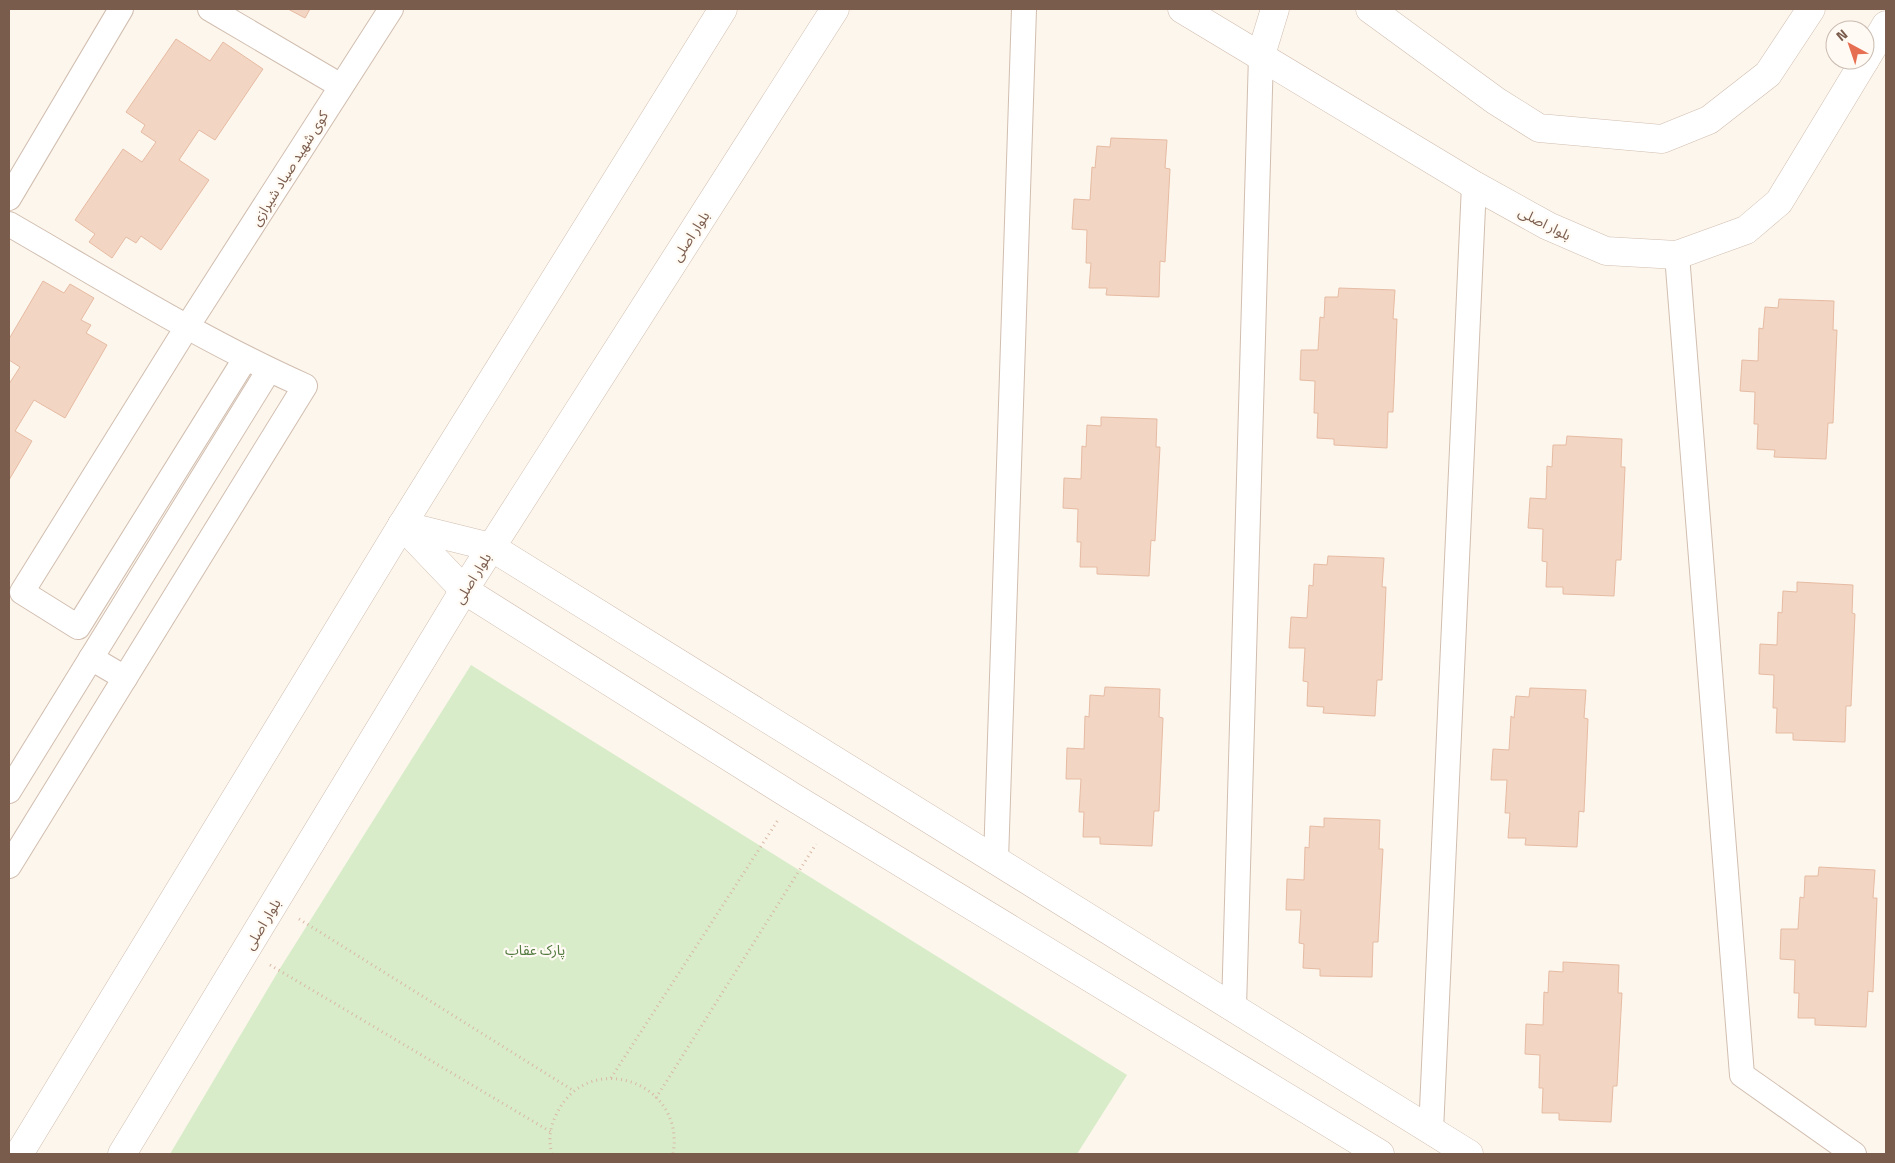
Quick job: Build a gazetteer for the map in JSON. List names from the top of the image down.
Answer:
{
  "streets": {
    "street": ["کوی شهید صیاد شیرازی", "بلوار اصلی"]
  },
  "parks": ["پارک عقاب"],
  "north": "top left"
}
